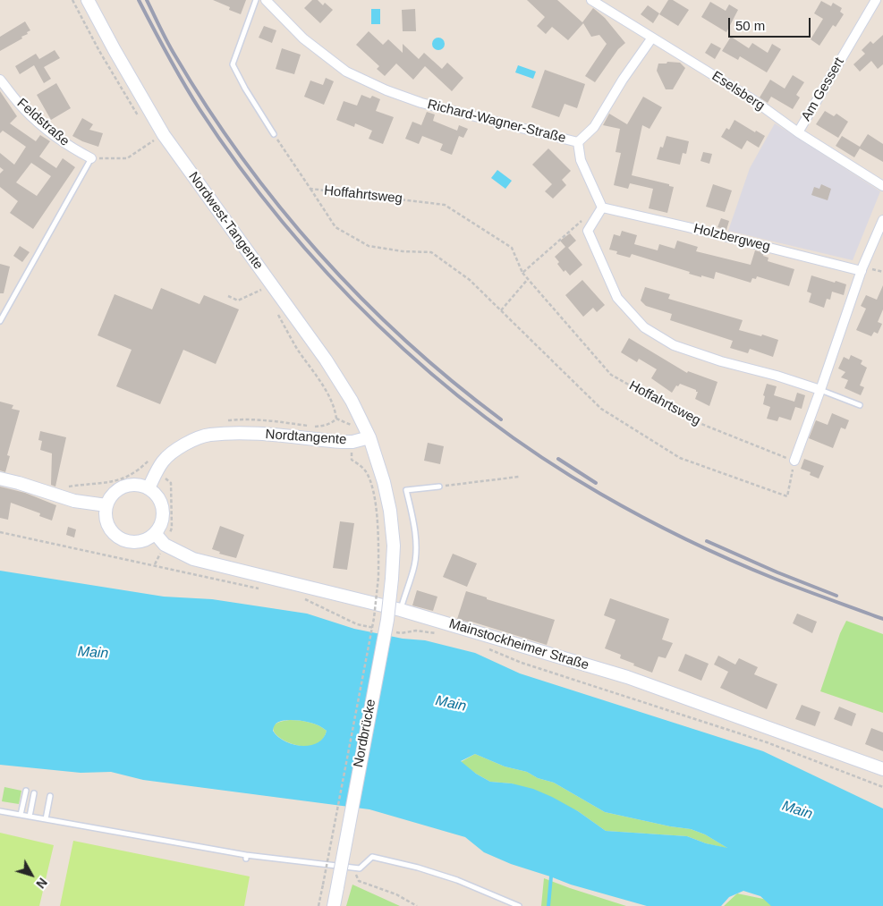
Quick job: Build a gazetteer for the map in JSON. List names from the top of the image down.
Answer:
{
  "streets": {
    "main road": [
      "Nordwest-Tangente",
      "Nordtangente",
      "Mainstockheimer Straße",
      "Nordbrücke"
    ],
    "street": [
      "Am Gessert",
      "Eselsberg",
      "Richard-Wagner-Straße",
      "Feldstraße",
      "Holzbergweg"
    ],
    "path": ["Hoffahrtsweg"]
  },
  "crossings": [
    ["Am Gessert", "Eselsberg"],
    ["Richard-Wagner-Straße", "Holzbergweg"],
    ["Nordwest-Tangente", "Nordtangente"],
    ["Nordwest-Tangente", "Nordbrücke"],
    ["Nordtangente", "Mainstockheimer Straße"],
    ["Nordtangente", "Nordbrücke"]
  ],
  "water": ["Main"],
  "scale_bar": "50 m",
  "north": "bottom right"
}
